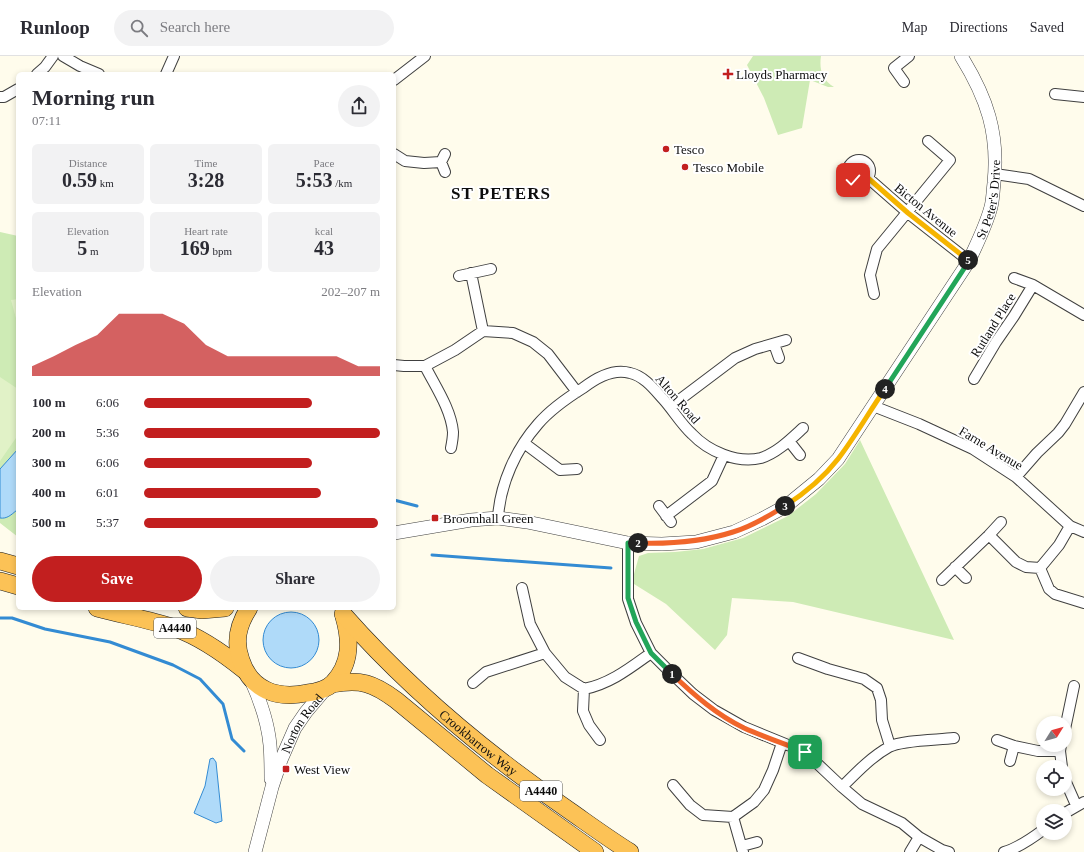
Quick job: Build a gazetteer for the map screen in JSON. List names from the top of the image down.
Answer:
{
  "streets": {
    "highway": ["A4440", "Crookbarrow Way"],
    "street": [
      "St Peter's Drive",
      "Bicton Avenue",
      "Rutland Place",
      "Alton Road",
      "Farne Avenue",
      "Norton Road"
    ]
  },
  "crossings": [
    ["St Peter's Drive", "Bicton Avenue"],
    ["St Peter's Drive", "Alton Road"],
    ["St Peter's Drive", "Farne Avenue"],
    ["A4440", "Norton Road"],
    ["A4440", "Crookbarrow Way"],
    ["Norton Road", "Crookbarrow Way"]
  ],
  "districts": ["ST PETERS"],
  "places": {
    "health": ["Lloyds Pharmacy"],
    "other": ["Tesco", "Tesco Mobile"],
    "transit": ["Broomhall Green", "West View"]
  },
  "north": "top right",
  "page": {
    "header": "Runloop",
    "search": "Search here",
    "nav": ["Map", "Directions", "Saved"],
    "heading": ["Morning run", "07:11"],
    "stats": [
      ["Distance", "0.59 km"],
      ["Time", "3:28"],
      ["Pace", "5:53 /km"],
      ["Elevation", "5 m"],
      ["Heart rate", "169 bpm"],
      ["kcal", "43"]
    ],
    "pins": [
      "5",
      "4",
      "3",
      "2",
      "1"
    ],
    "chart": ["Elevation", "202–207 m"],
    "list": [
      {
        "name": "100 m",
        "note": "6:06"
      },
      {
        "name": "200 m",
        "note": "5:36"
      },
      {
        "name": "300 m",
        "note": "6:06"
      },
      {
        "name": "400 m",
        "note": "6:01"
      },
      {
        "name": "500 m",
        "note": "5:37"
      }
    ],
    "buttons": ["Save", "Share"]
  }
}
